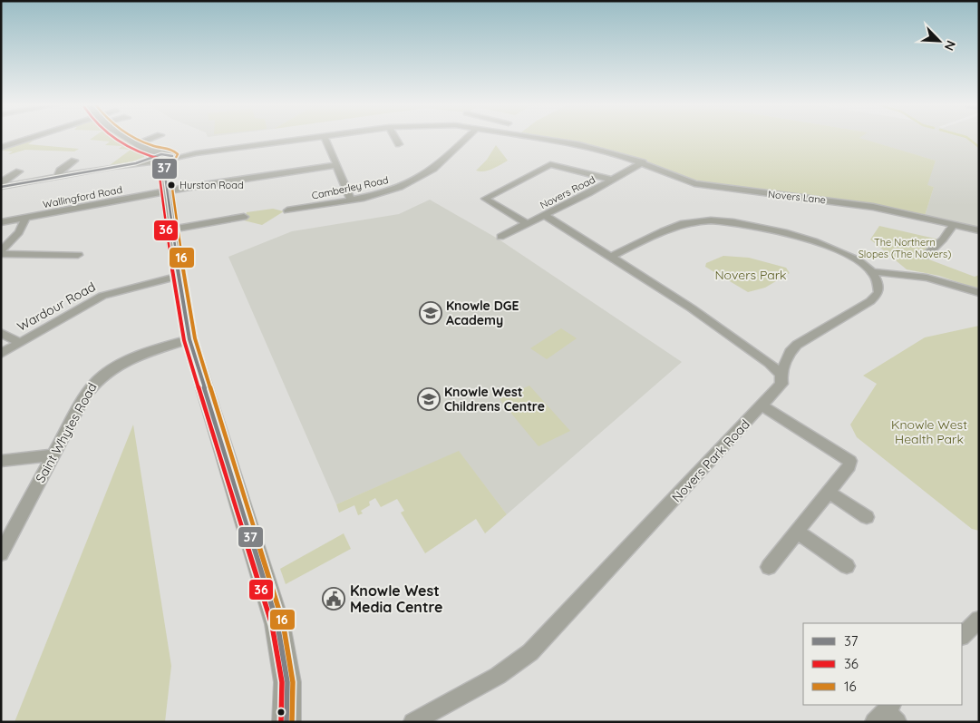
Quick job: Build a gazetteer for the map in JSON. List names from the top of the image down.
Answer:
{
  "streets": {
    "street": [
      "Camberley Road",
      "Novers Road",
      "Wallingford Road",
      "Novers Lane",
      "Wardour Road",
      "Saint Whytes Road",
      "Novers Park Road"
    ]
  },
  "crossings": [
    ["Novers Road", "Novers Lane"]
  ],
  "parks": ["The Northern Slopes (The Novers)", "Novers Park", "Knowle West Health Park"],
  "places": {
    "other": ["Hurston Road"],
    "school or university": ["Knowle DGE Academy", "Knowle West Childrens Centre"],
    "public building": ["Knowle West Media Centre"]
  },
  "lines": ["transit line 36", "transit line 16", "transit line 37"],
  "legend": ["37", "36", "16"],
  "north": "bottom right"
}
